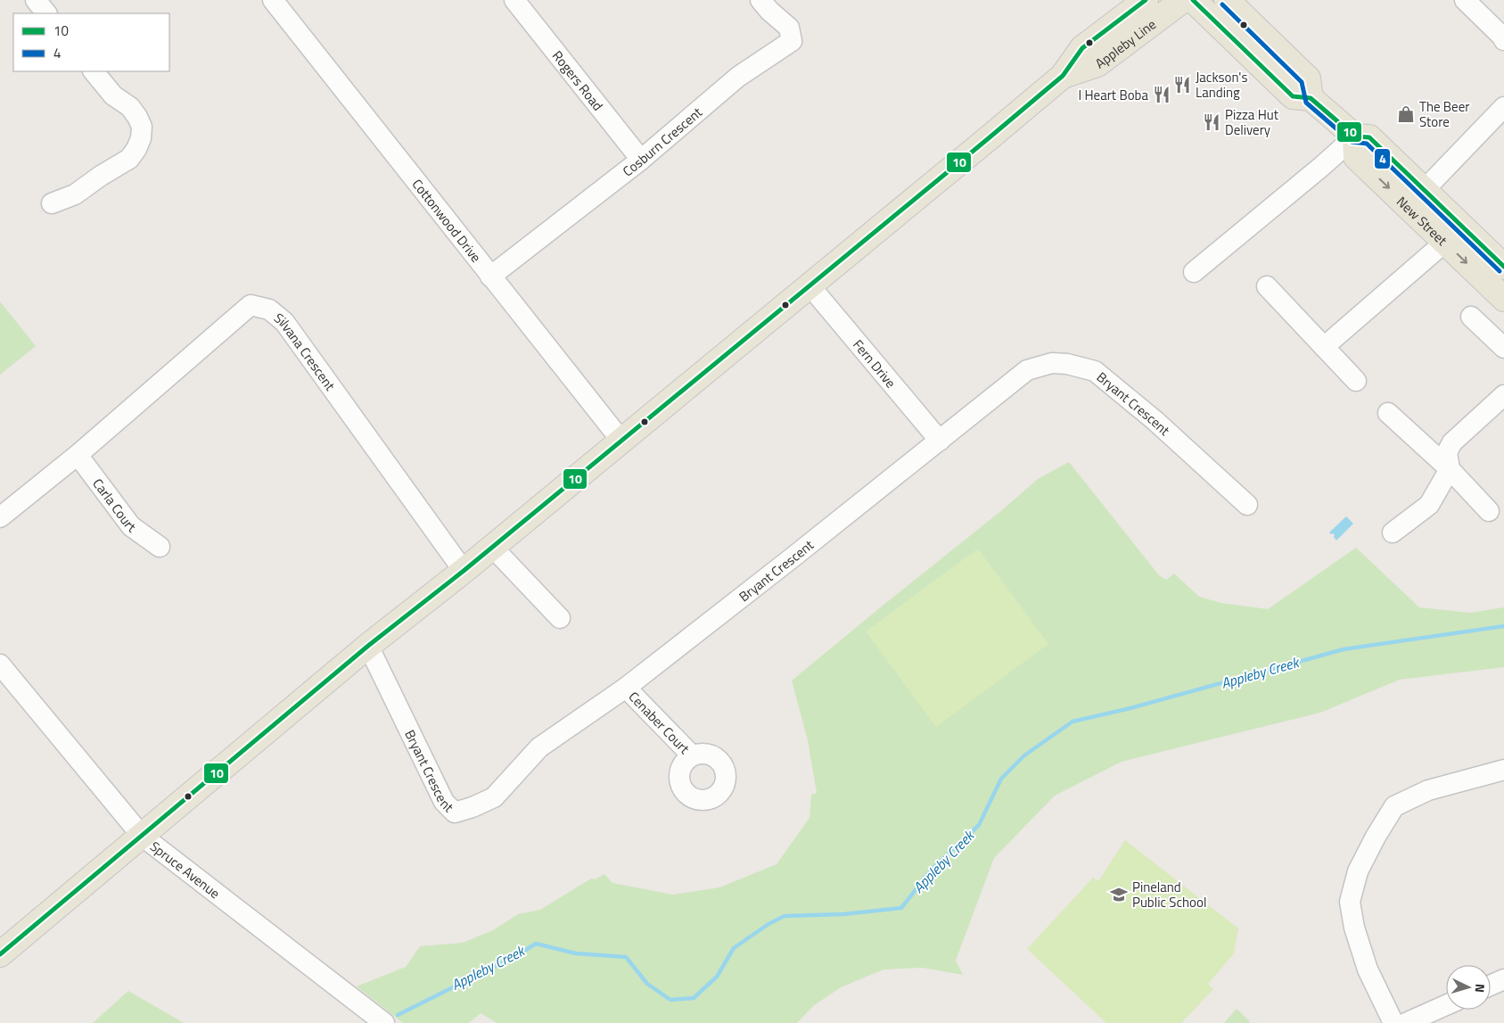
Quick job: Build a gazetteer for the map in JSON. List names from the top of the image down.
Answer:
{
  "streets": {
    "main road": ["Appleby Line", "New Street"],
    "street": [
      "Rogers Road",
      "Cosburn Crescent",
      "Cottonwood Drive",
      "Silvana Crescent",
      "Fern Drive",
      "Bryant Crescent",
      "Carla Court",
      "Cenaber Court",
      "Spruce Avenue"
    ]
  },
  "crossings": [
    ["Appleby Line", "Cottonwood Drive"],
    ["Appleby Line", "Silvana Crescent"],
    ["Appleby Line", "Fern Drive"],
    ["Appleby Line", "Bryant Crescent"],
    ["Appleby Line", "Spruce Avenue"],
    ["Rogers Road", "Cosburn Crescent"],
    ["Cosburn Crescent", "Cottonwood Drive"],
    ["Silvana Crescent", "Carla Court"],
    ["Fern Drive", "Bryant Crescent"],
    ["Bryant Crescent", "Cenaber Court"]
  ],
  "water": ["Appleby Creek"],
  "places": {
    "restaurant": ["Jackson's Landing", "I Heart Boba", "Pizza Hut Delivery"],
    "shop": ["The Beer Store"],
    "school or university": ["Pineland Public School"]
  },
  "lines": ["transit line 10", "transit line 4"],
  "legend": ["10", "4"],
  "north": "right"
}
